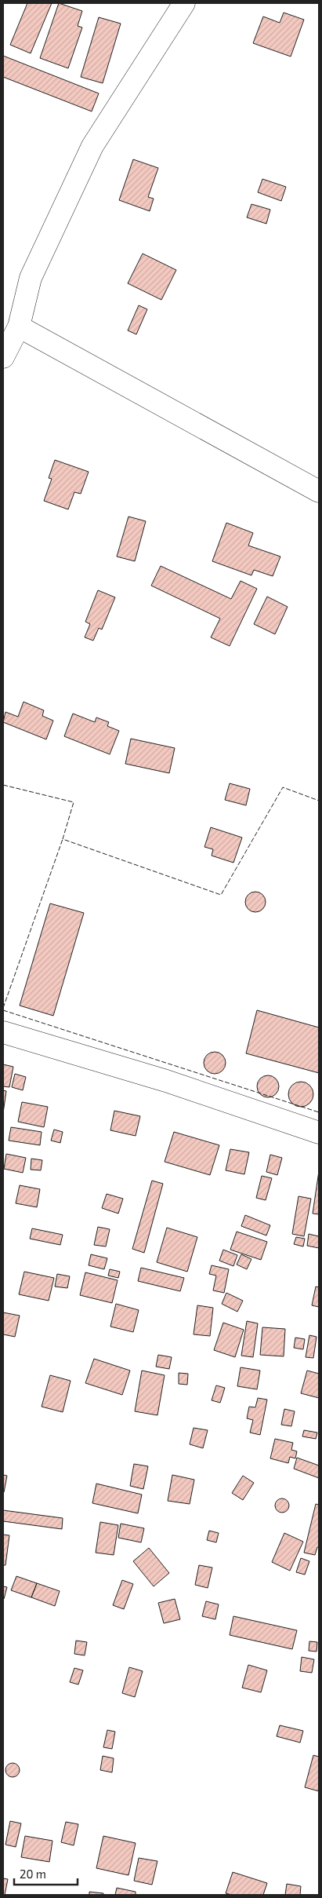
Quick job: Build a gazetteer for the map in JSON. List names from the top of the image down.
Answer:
{
  "scale_bar": "20 m"
}
